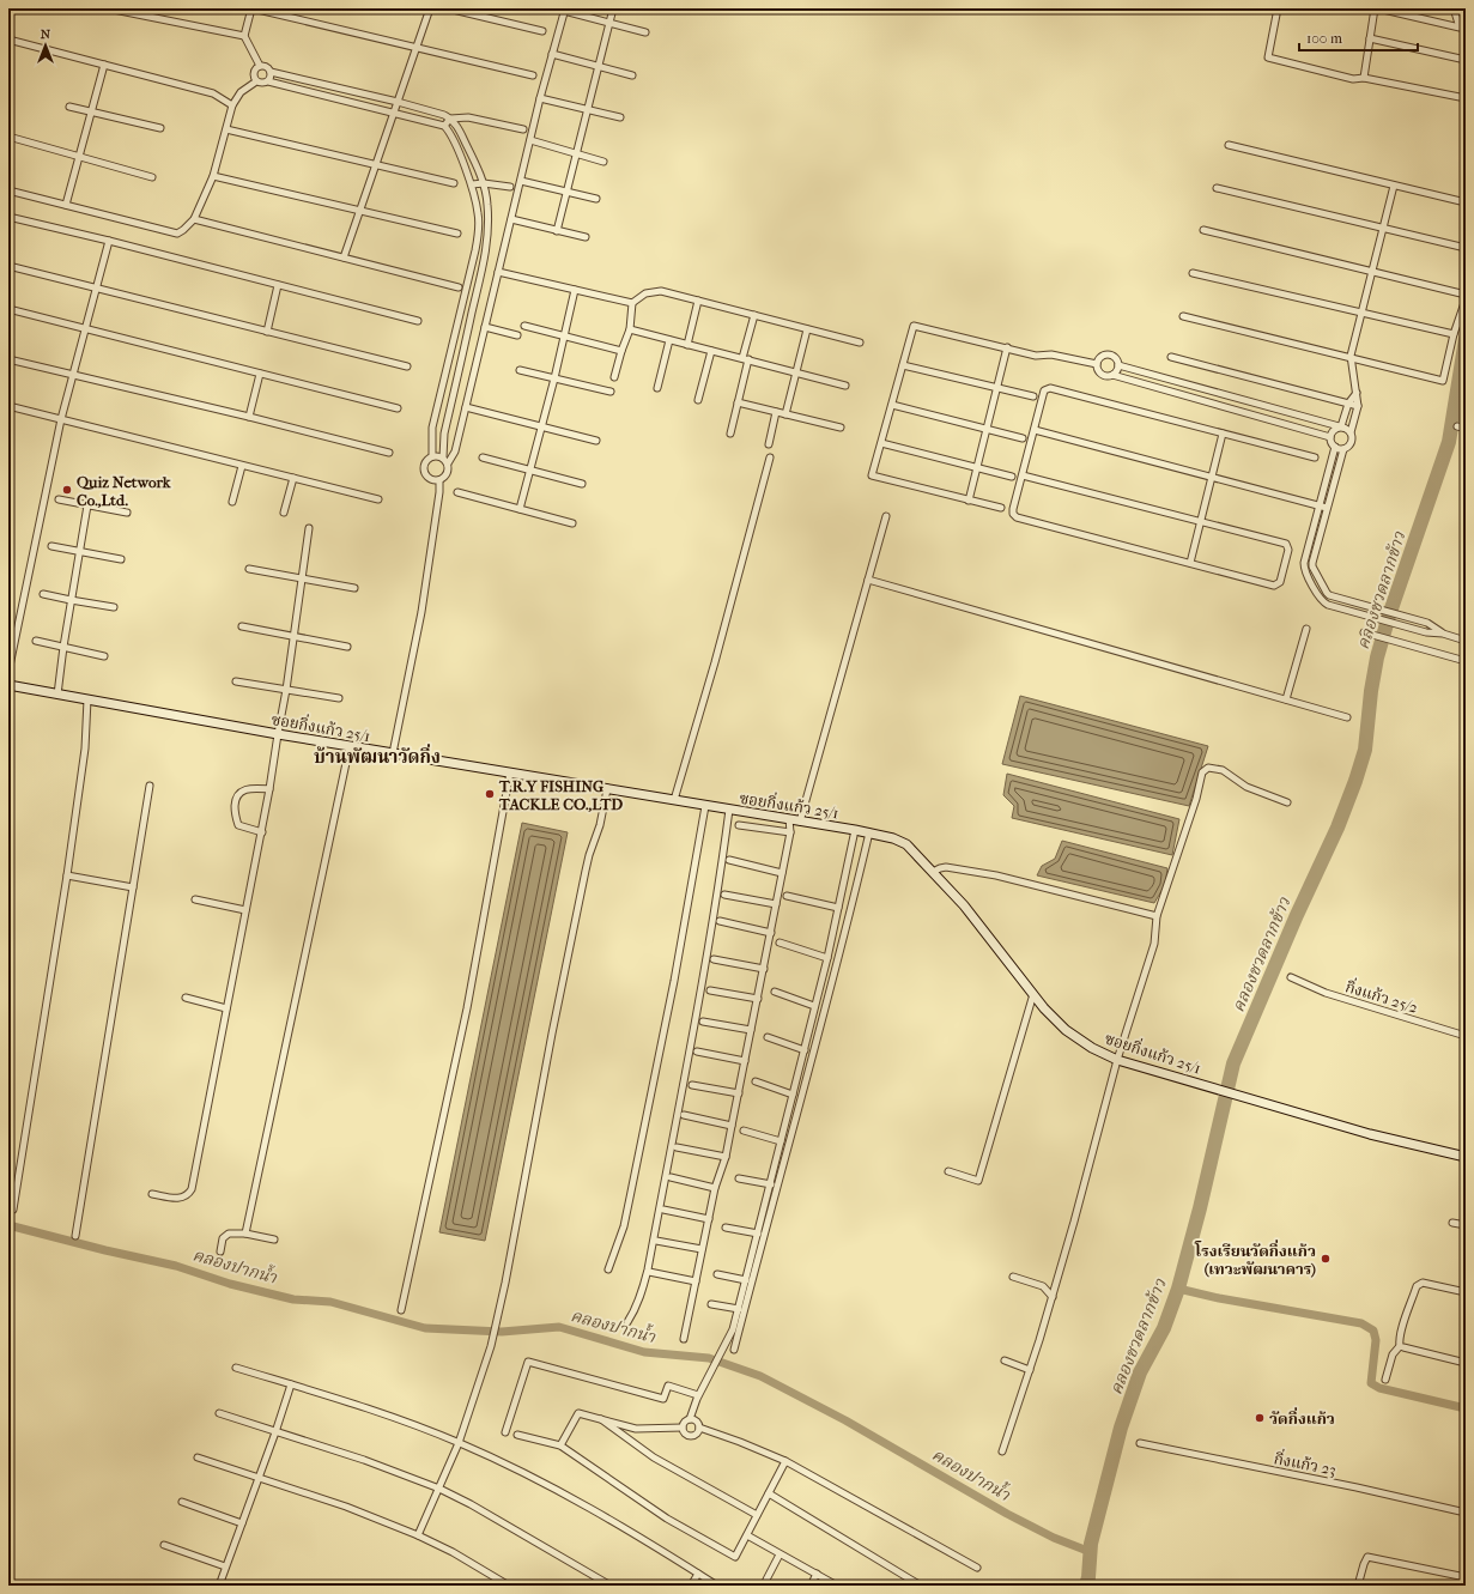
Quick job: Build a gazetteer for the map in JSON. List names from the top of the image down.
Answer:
{
  "streets": {
    "street": ["ซอยกิ่งแก้ว 25/1", "กิ่งแก้ว 25/2", "กิ่งแก้ว 23"]
  },
  "districts": ["บ้านพัฒนาวัดกิ่ง"],
  "water": ["คลองชวดลากข้าว", "คลองปากน้ำ"],
  "places": [
    "Quiz Network Co.,Ltd.",
    "T.R.Y FISHING TACKLE CO.,LTD",
    "โรงเรียนวัดกิ่งแก้ว (เทวะพัฒนาคาร)",
    "วัดกิ่งแก้ว"
  ],
  "scale_bar": "100 m",
  "north": "top"
}
